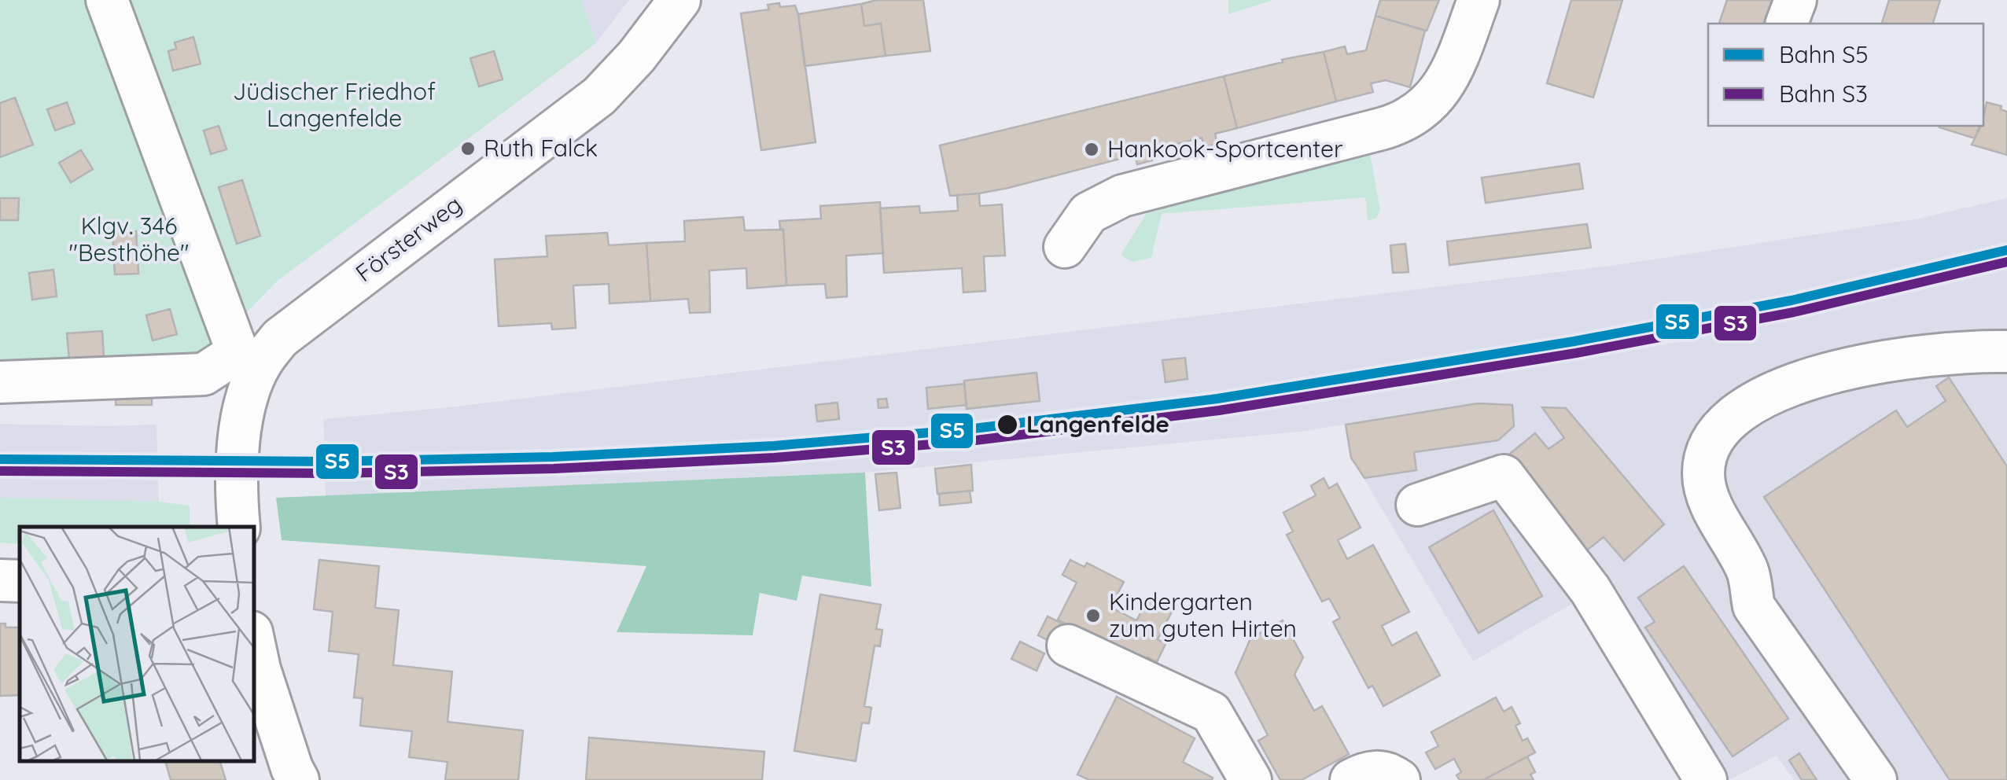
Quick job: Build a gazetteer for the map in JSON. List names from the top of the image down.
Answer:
{
  "streets": {
    "street": ["Försterweg"]
  },
  "parks": ["Jüdischer Friedhof Langenfelde", "Klgv. 346 \"Besthöhe\""],
  "places": [
    "Ruth Falck",
    "Hankook-Sportcenter",
    "Langenfelde",
    "Kindergarten zum guten Hirten"
  ],
  "lines": ["rail line S5", "rail line S3"],
  "legend": ["Bahn S5", "Bahn S3"]
}
